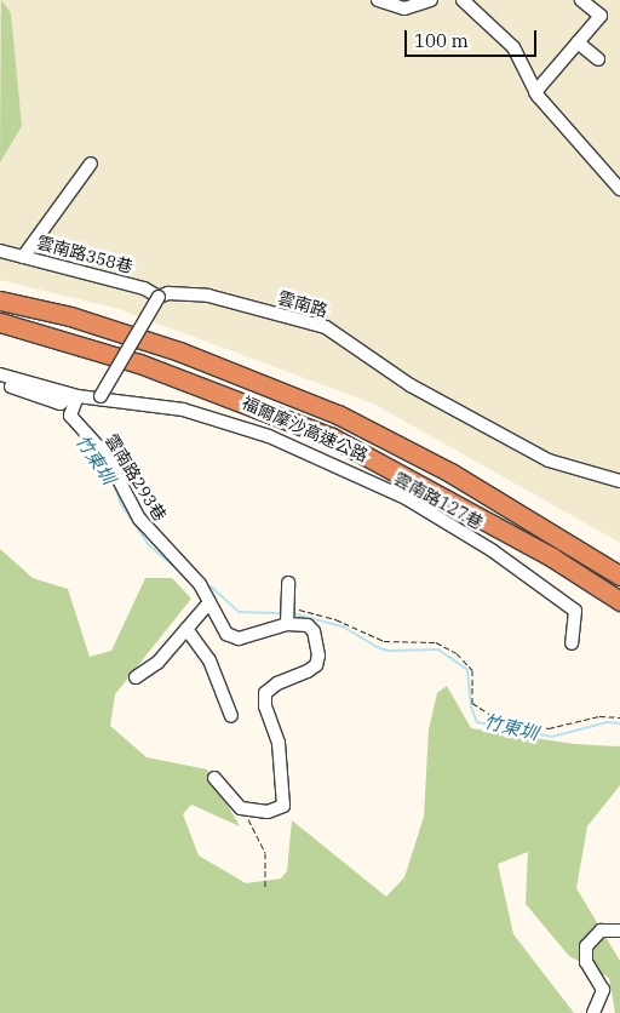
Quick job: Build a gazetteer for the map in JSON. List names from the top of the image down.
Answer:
{
  "streets": {
    "highway": ["福爾摩沙高速公路"],
    "street": [
      "雲南路358巷",
      "雲南路",
      "雲南路293巷",
      "雲南路127巷"
    ]
  },
  "crossings": [
    ["雲南路358巷", "雲南路"]
  ],
  "water": ["竹東圳"],
  "scale_bar": "100 m"
}
